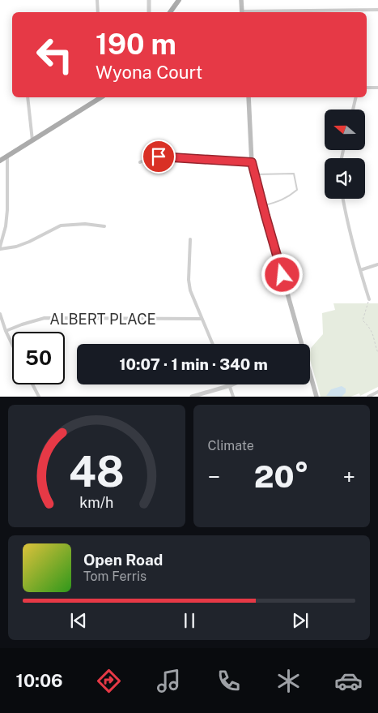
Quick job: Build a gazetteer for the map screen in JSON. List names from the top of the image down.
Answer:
{
  "streets": {
    "street": ["ALBERT PLACE"]
  },
  "north": "left",
  "page": {
    "turn": ["190 m", "Wyona Court"],
    "limit": "50",
    "trip": "10:07 · 1 min · 340 m",
    "tile": "Climate",
    "heat": ["−", "20°", "+"],
    "song": ["Open Road", "Tom Ferris"],
    "tabs": "10:06",
    "gauge": ["48", "km/h"]
  }
}
